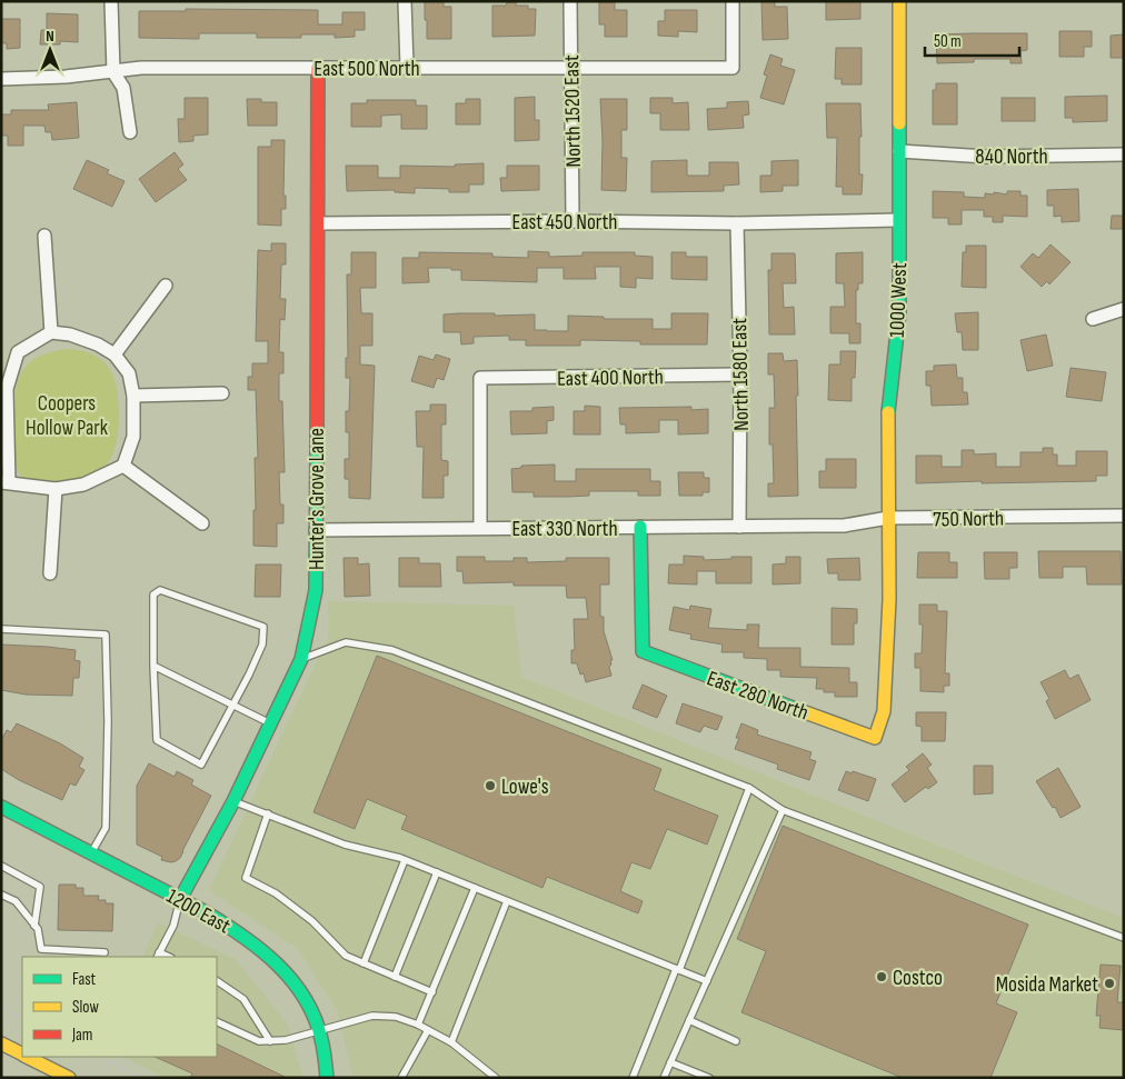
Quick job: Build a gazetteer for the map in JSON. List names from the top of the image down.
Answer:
{
  "streets": {
    "street": [
      "East 500 North",
      "North 1520 East",
      "840 North",
      "East 450 North",
      "1000 West",
      "North 1580 East",
      "East 400 North",
      "Hunter's Grove Lane",
      "750 North",
      "East 330 North",
      "East 280 North",
      "1200 East"
    ]
  },
  "crossings": [
    ["East 500 North", "North 1520 East"],
    ["East 500 North", "Hunter's Grove Lane"],
    ["North 1520 East", "East 450 North"],
    ["840 North", "1000 West"],
    ["East 450 North", "1000 West"],
    ["East 450 North", "North 1580 East"],
    ["East 450 North", "Hunter's Grove Lane"],
    ["1000 West", "750 North"],
    ["1000 West", "East 280 North"],
    ["North 1580 East", "East 400 North"],
    ["North 1580 East", "East 330 North"],
    ["East 400 North", "East 330 North"],
    ["Hunter's Grove Lane", "East 330 North"],
    ["Hunter's Grove Lane", "1200 East"],
    ["750 North", "East 330 North"],
    ["East 330 North", "East 280 North"]
  ],
  "parks": ["Coopers Hollow Park"],
  "places": ["Lowe's", "Costco", "Mosida Market"],
  "legend": ["Fast", "Slow", "Jam"],
  "scale_bar": "50 m",
  "north": "top"
}
